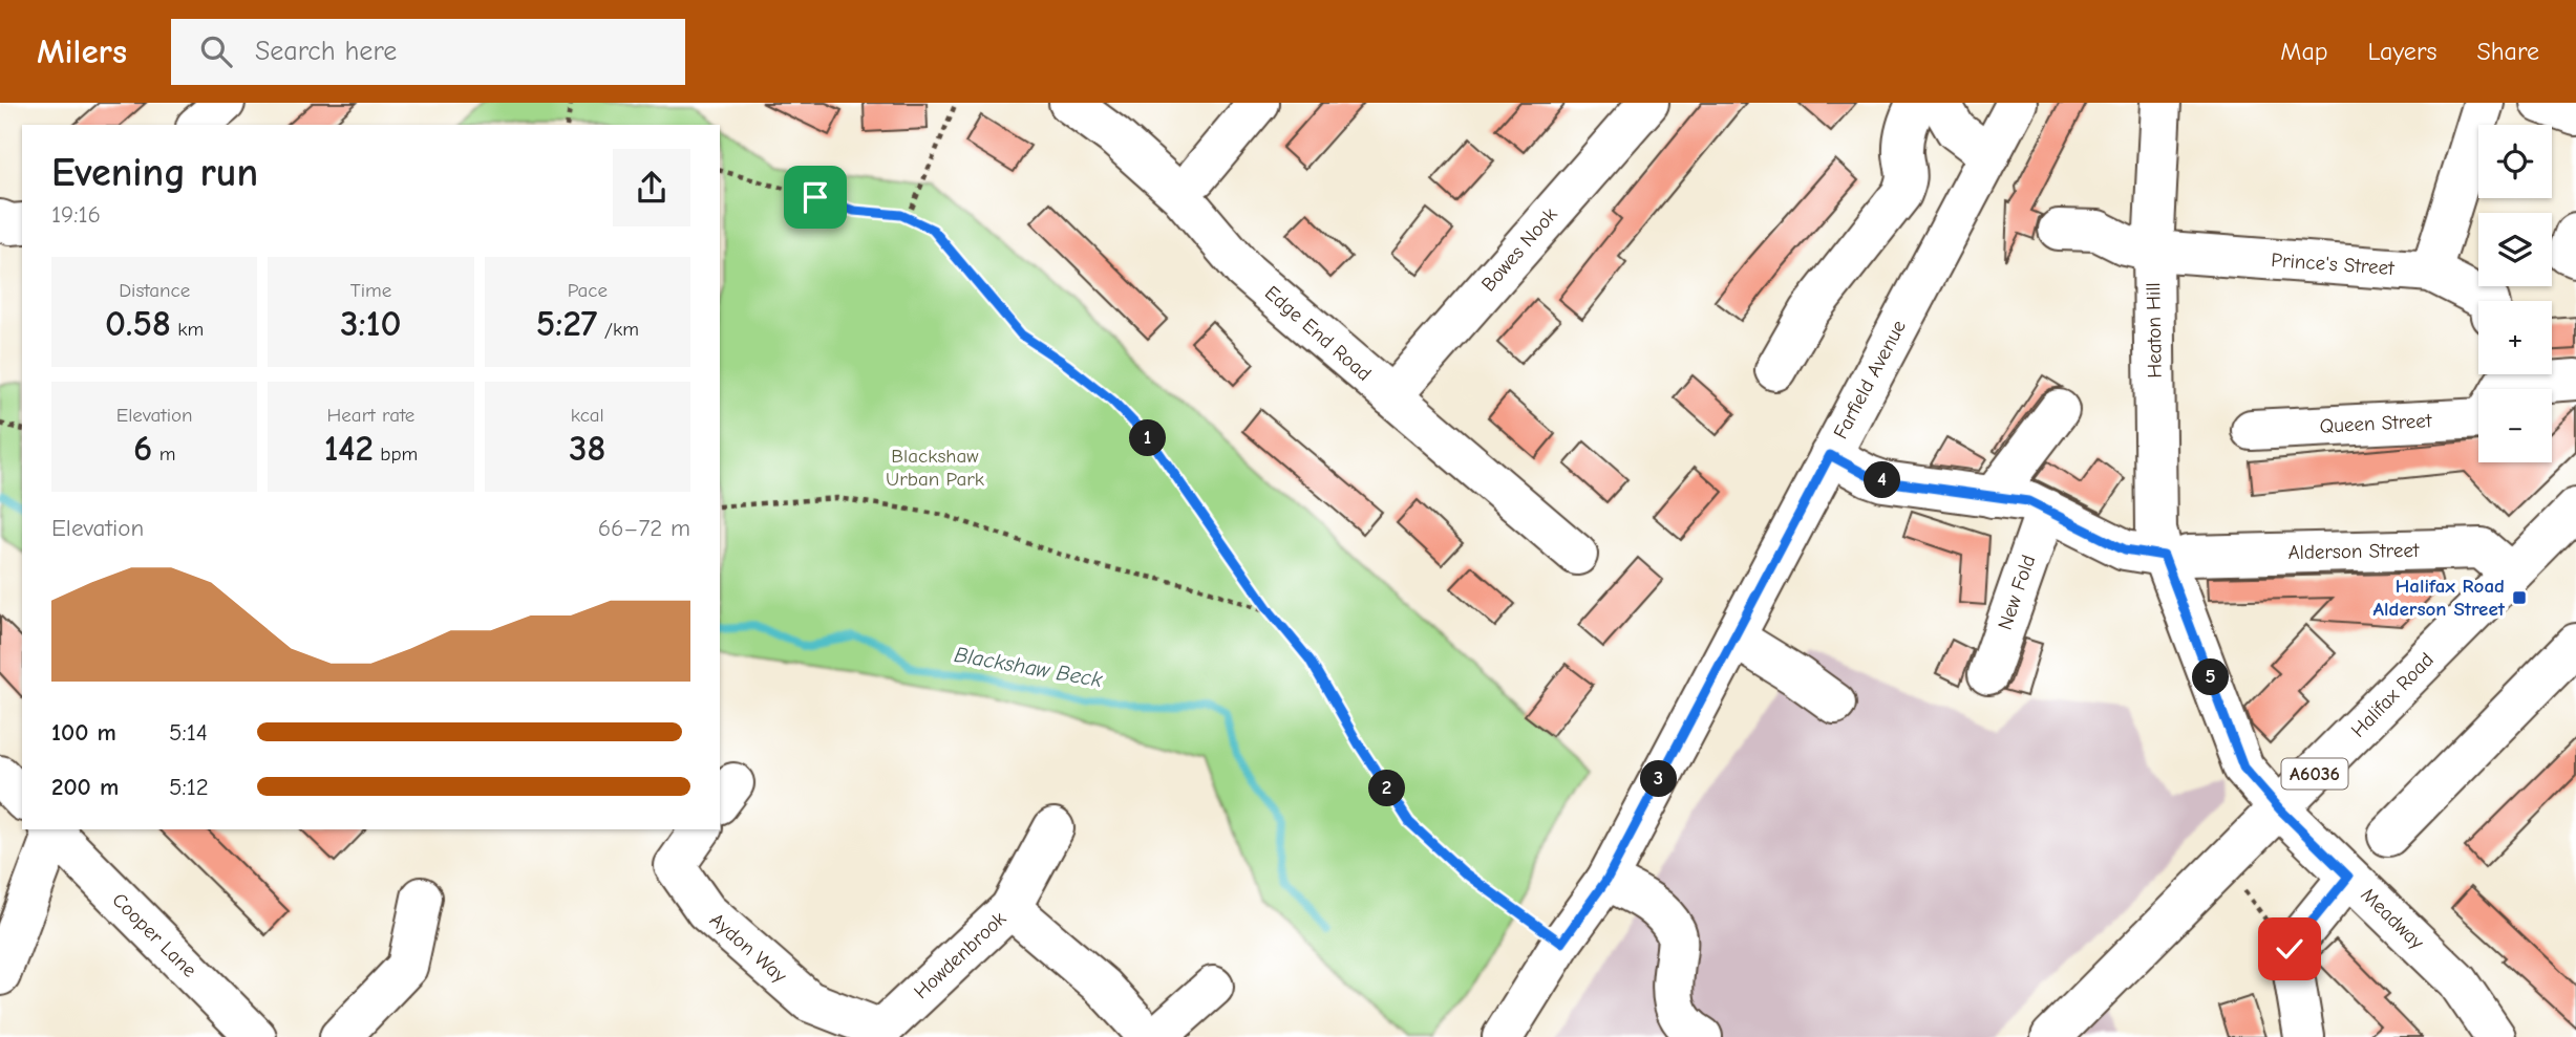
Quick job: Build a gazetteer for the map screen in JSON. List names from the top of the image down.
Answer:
{
  "streets": {
    "main road": [
      "Bowes Nook",
      "Prince's Street",
      "Heaton Hill",
      "Edge End Road",
      "Farfield Avenue",
      "Queen Street",
      "Alderson Street",
      "New Fold",
      "Halifax Road",
      "A6036",
      "Meadway",
      "Cooper Lane",
      "Aydon Way",
      "Howdenbrook"
    ]
  },
  "crossings": [
    ["Bowes Nook", "Edge End Road"],
    ["Prince's Street", "Heaton Hill"],
    ["Heaton Hill", "Alderson Street"],
    ["Heaton Hill", "Halifax Road"],
    ["Heaton Hill", "Meadway"],
    ["Farfield Avenue", "Alderson Street"],
    ["Alderson Street", "New Fold"],
    ["Alderson Street", "Halifax Road"],
    ["Halifax Road", "Meadway"],
    ["Aydon Way", "Howdenbrook"]
  ],
  "water": ["Blackshaw Beck"],
  "parks": ["Blackshaw Urban Park"],
  "places": {
    "transit": ["Halifax Road Alderson Street"]
  },
  "page": {
    "header": "Milers",
    "search": "Search here",
    "nav": ["Map", "Layers", "Share"],
    "map_buttons": ["+", "−"],
    "heading": ["Evening run", "19:16"],
    "stats": [
      ["Distance", "0.58 km"],
      ["Time", "3:10"],
      ["Pace", "5:27 /km"],
      ["Elevation", "6 m"],
      ["Heart rate", "142 bpm"],
      ["kcal", "38"]
    ],
    "pins": [
      "1",
      "4",
      "5",
      "3",
      "2"
    ],
    "chart": ["Elevation", "66–72 m"],
    "list": [
      {
        "name": "100 m",
        "note": "5:14"
      },
      {
        "name": "200 m",
        "note": "5:12"
      }
    ]
  }
}
